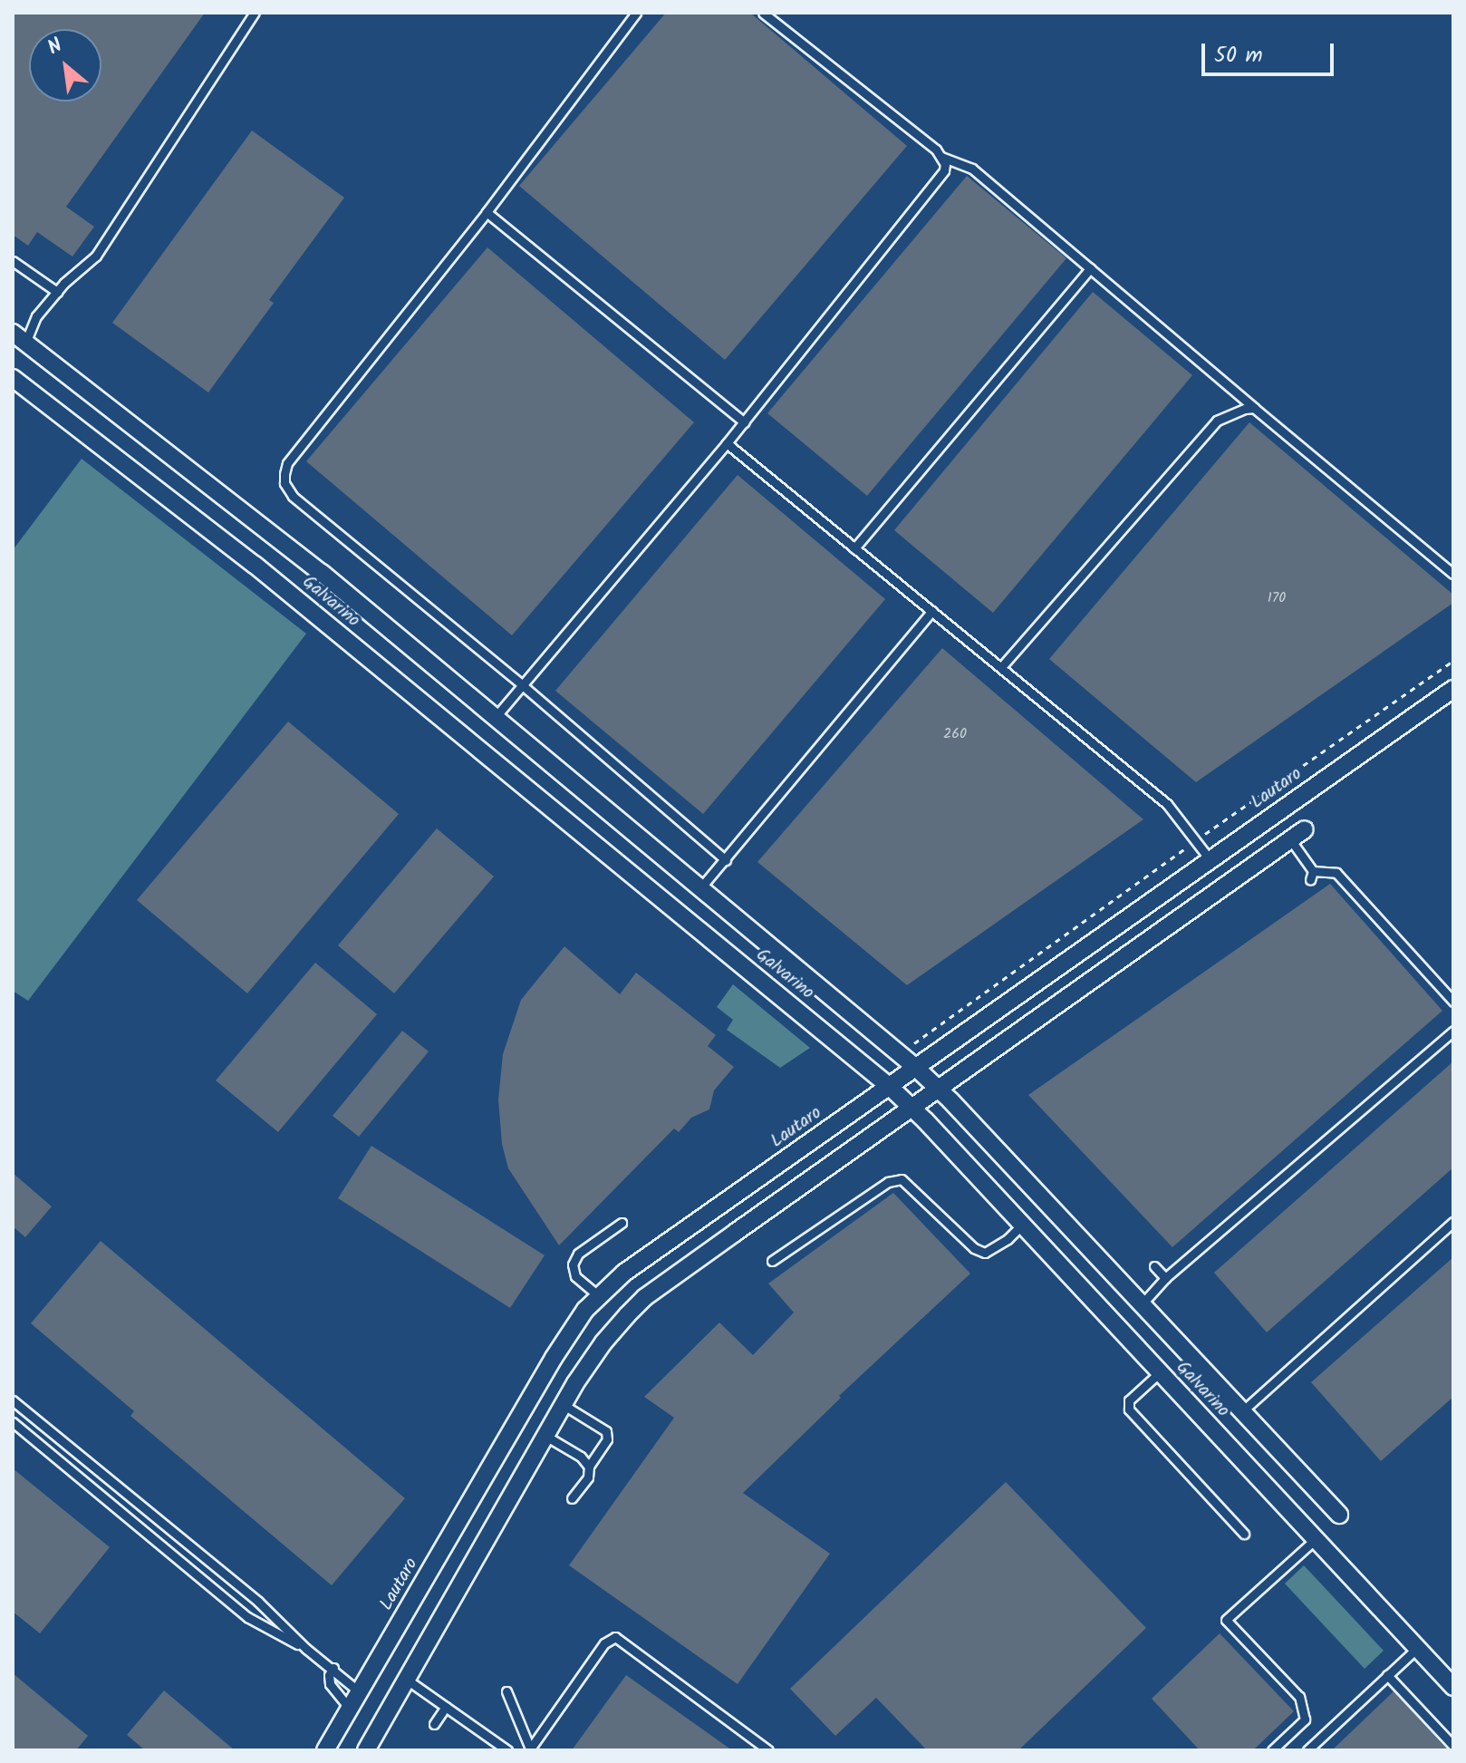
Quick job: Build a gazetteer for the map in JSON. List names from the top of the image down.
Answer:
{
  "streets": {
    "street": ["Galvarino", "Lautaro"]
  },
  "crossings": [
    ["Galvarino", "Lautaro"]
  ],
  "house_numbers": ["170", "260"],
  "scale_bar": "50 m",
  "north": "top left"
}
